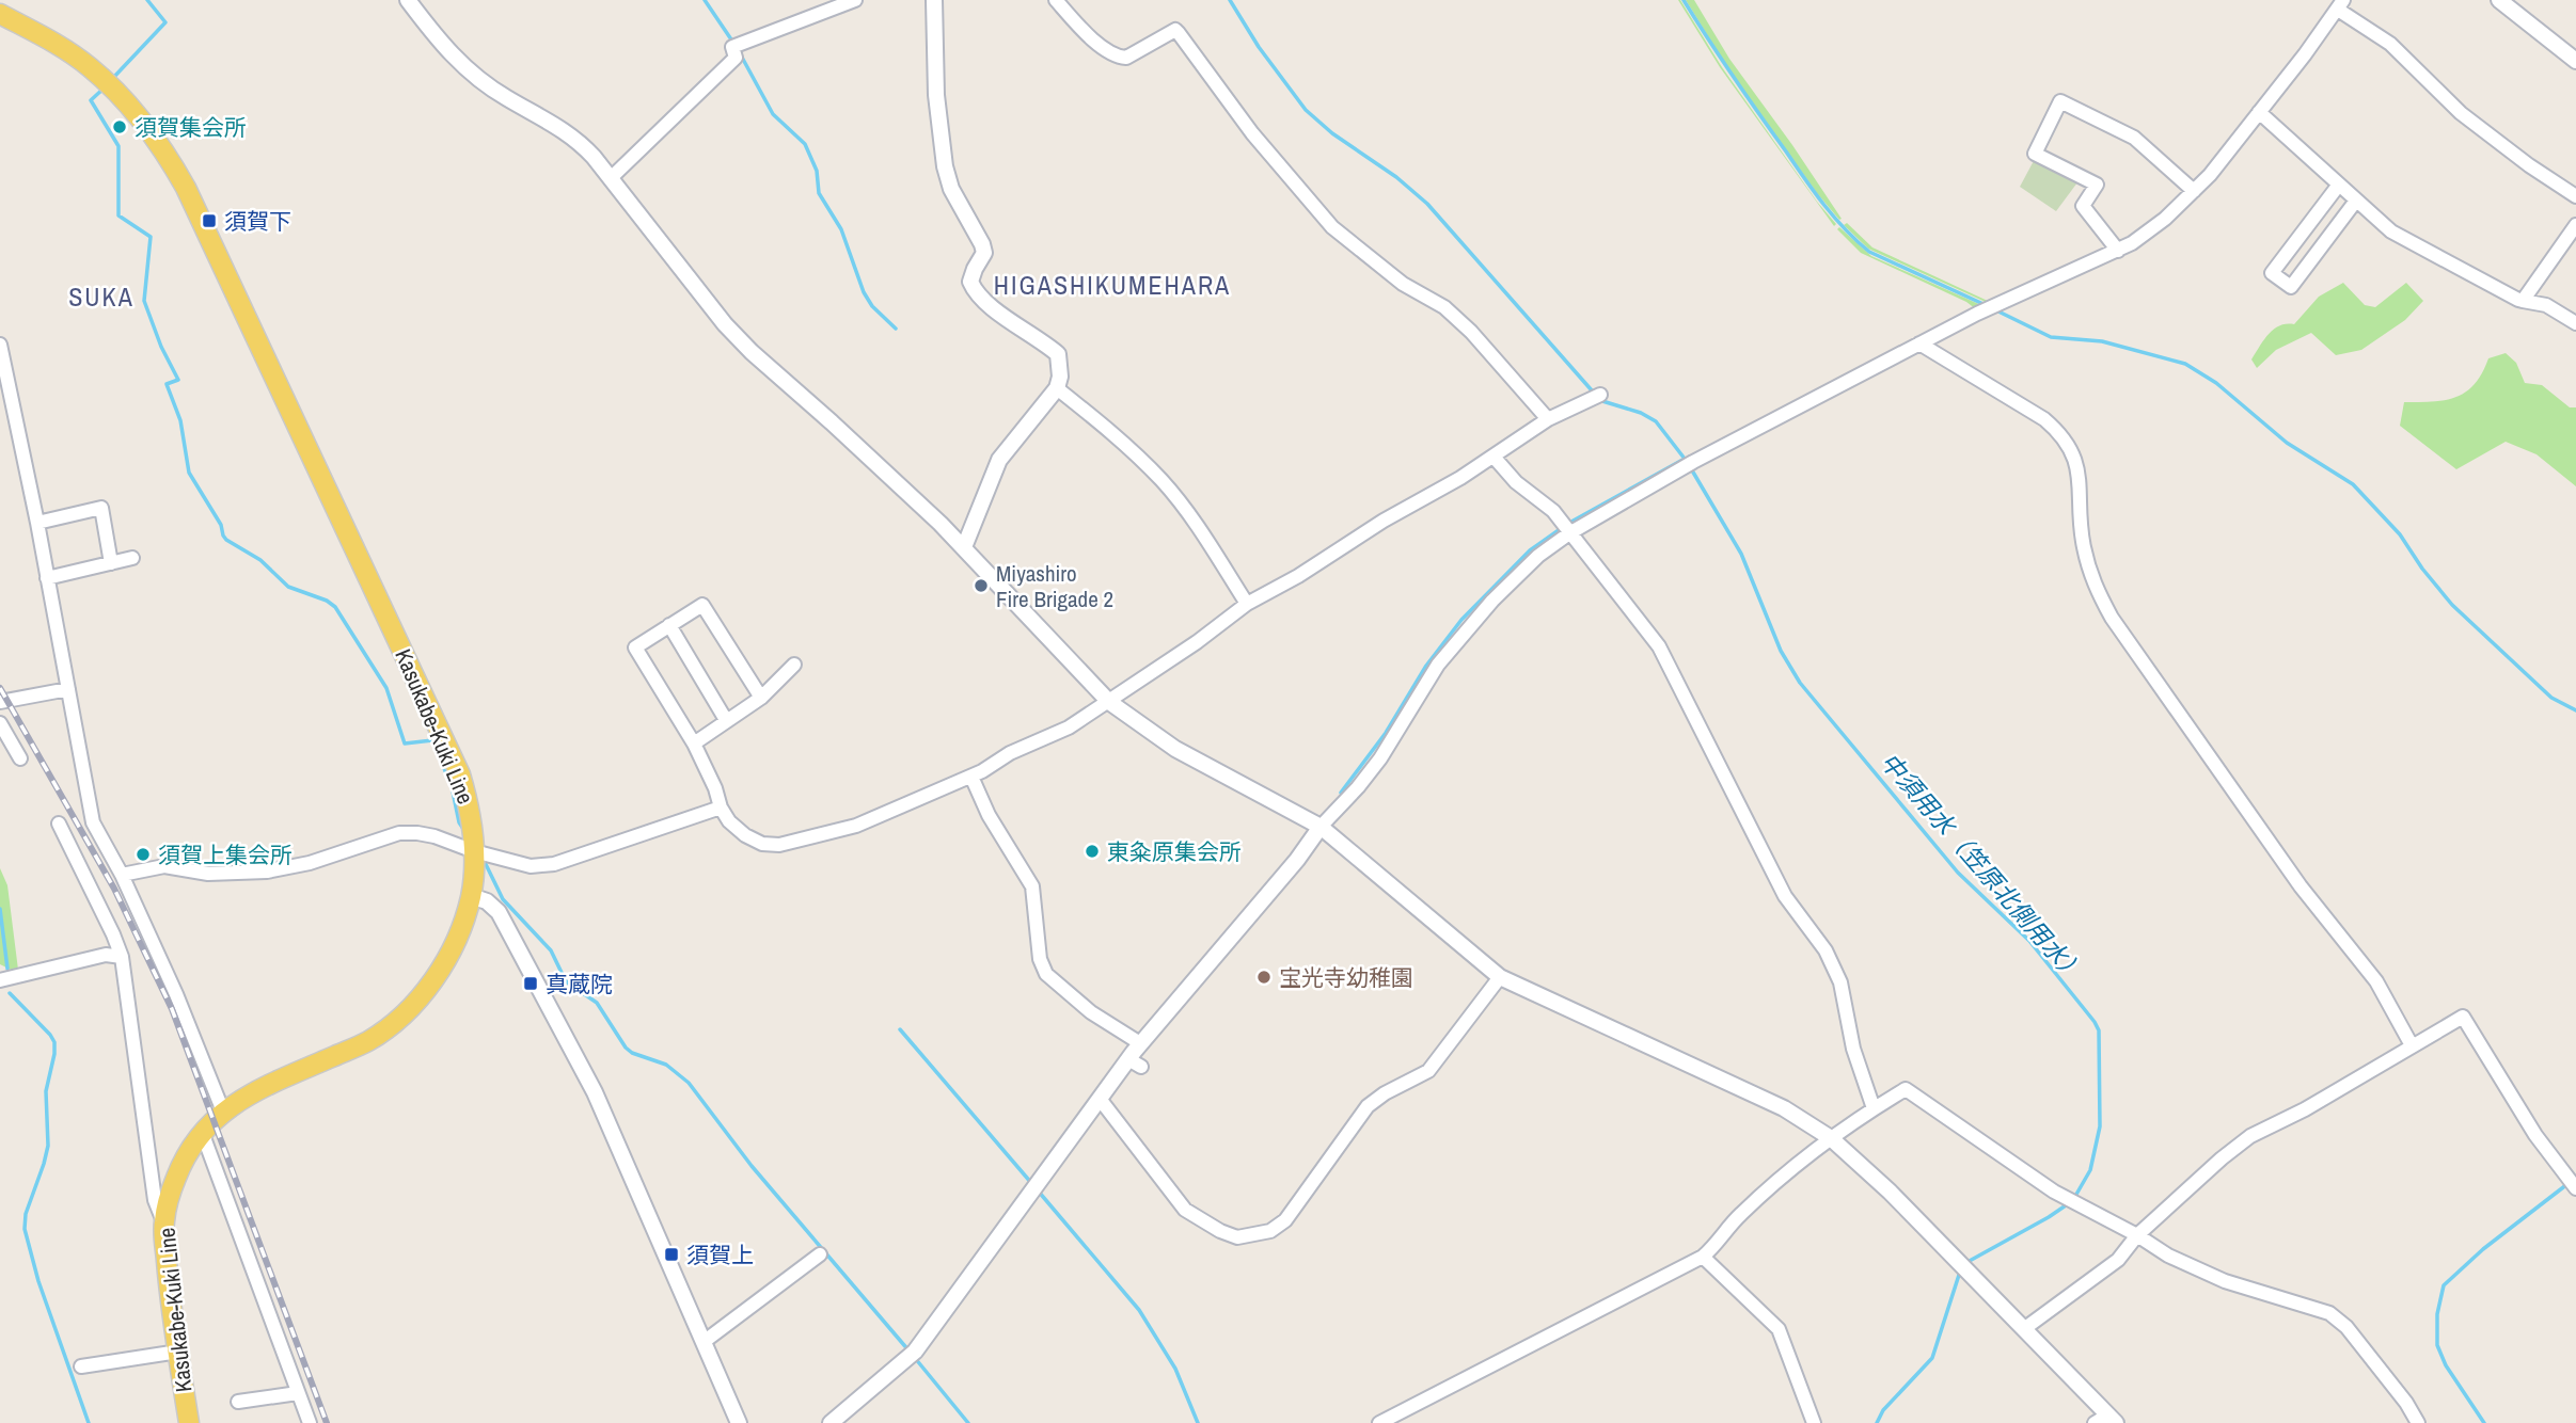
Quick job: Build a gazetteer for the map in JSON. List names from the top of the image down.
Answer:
{
  "streets": {
    "main road": ["Kasukabe-Kuki Line"]
  },
  "districts": ["HIGASHIKUMEHARA", "SUKA"],
  "water": ["中須用水（笠原北側用水）"],
  "places": {
    "other": [
      "須賀集会所",
      "Miyashiro Fire Brigade 2",
      "東粂原集会所",
      "須賀上集会所",
      "宝光寺幼稚園"
    ],
    "transit": ["須賀下", "真蔵院", "須賀上"]
  }
}
